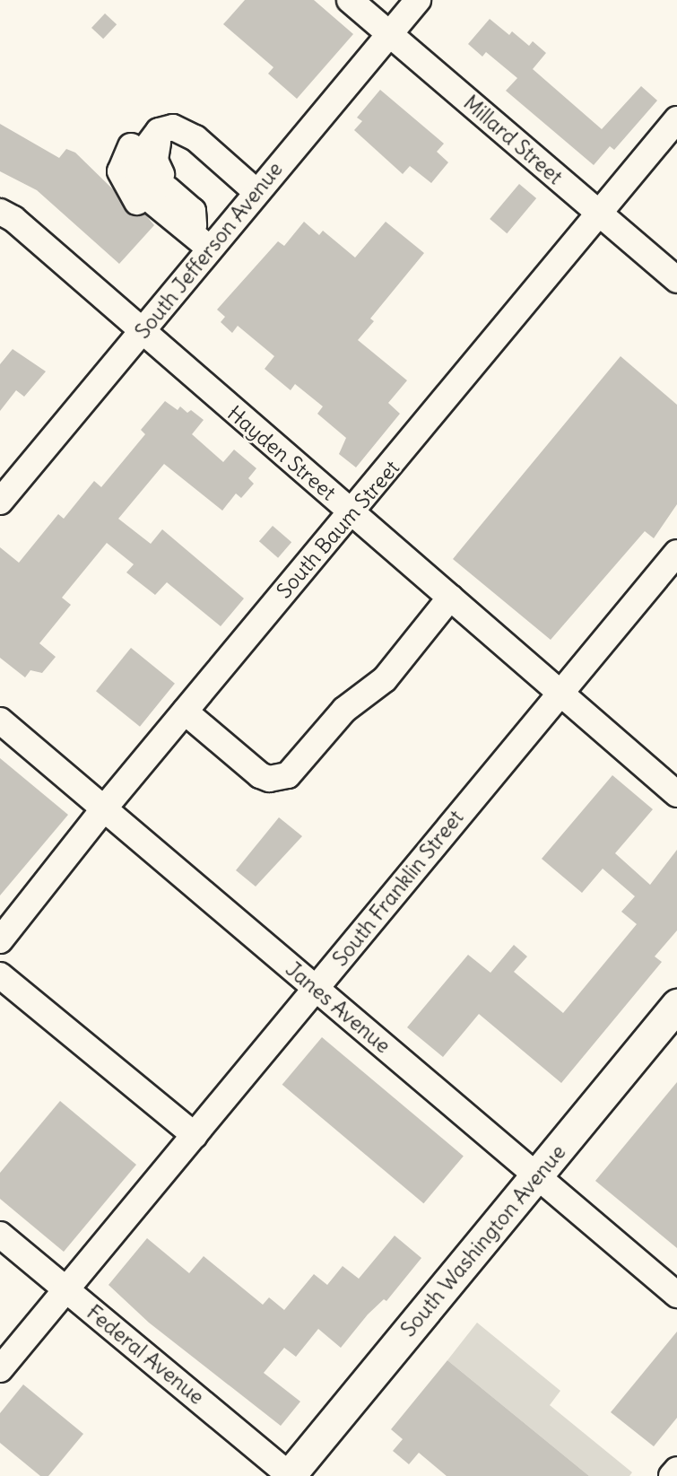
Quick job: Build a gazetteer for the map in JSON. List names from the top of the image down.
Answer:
{
  "streets": {
    "main road": ["South Washington Avenue"],
    "street": [
      "Millard Street",
      "South Jefferson Avenue",
      "Hayden Street",
      "South Baum Street",
      "South Franklin Street",
      "Janes Avenue",
      "Federal Avenue"
    ]
  },
  "crossings": [
    ["Millard Street", "South Jefferson Avenue"],
    ["Millard Street", "South Baum Street"],
    ["South Jefferson Avenue", "Hayden Street"],
    ["Hayden Street", "South Baum Street"],
    ["Hayden Street", "South Franklin Street"],
    ["South Baum Street", "Janes Avenue"],
    ["South Franklin Street", "Janes Avenue"],
    ["South Franklin Street", "Federal Avenue"],
    ["Janes Avenue", "South Washington Avenue"],
    ["South Washington Avenue", "Federal Avenue"]
  ]
}
